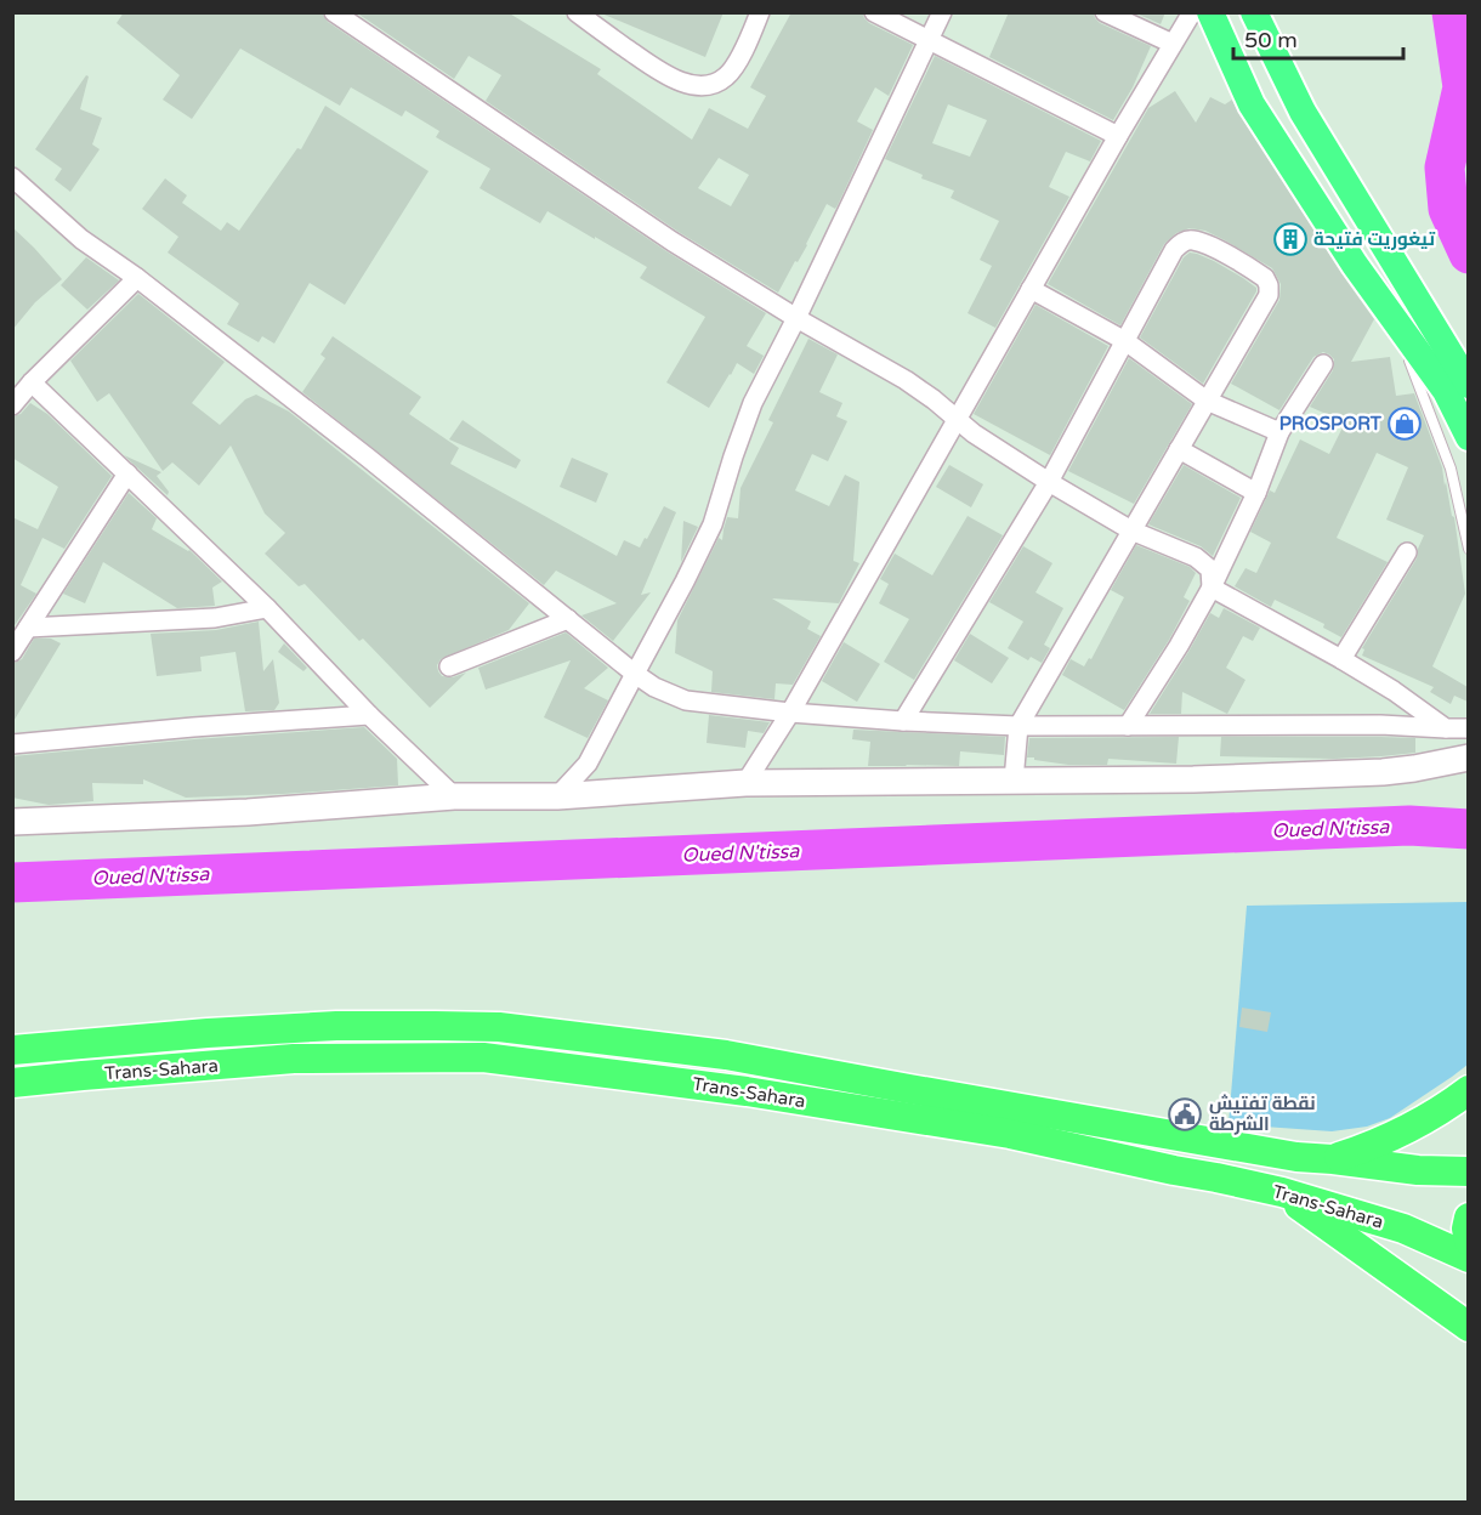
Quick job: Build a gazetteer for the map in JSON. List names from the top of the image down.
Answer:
{
  "streets": {
    "highway": ["Trans-Sahara"]
  },
  "water": ["Oued N'tissa"],
  "places": {
    "building": ["تيغوريت فتيحة"],
    "shop": ["PROSPORT"],
    "public building": ["نقطة تفتيش الشرطة"]
  },
  "scale_bar": "50 m"
}
